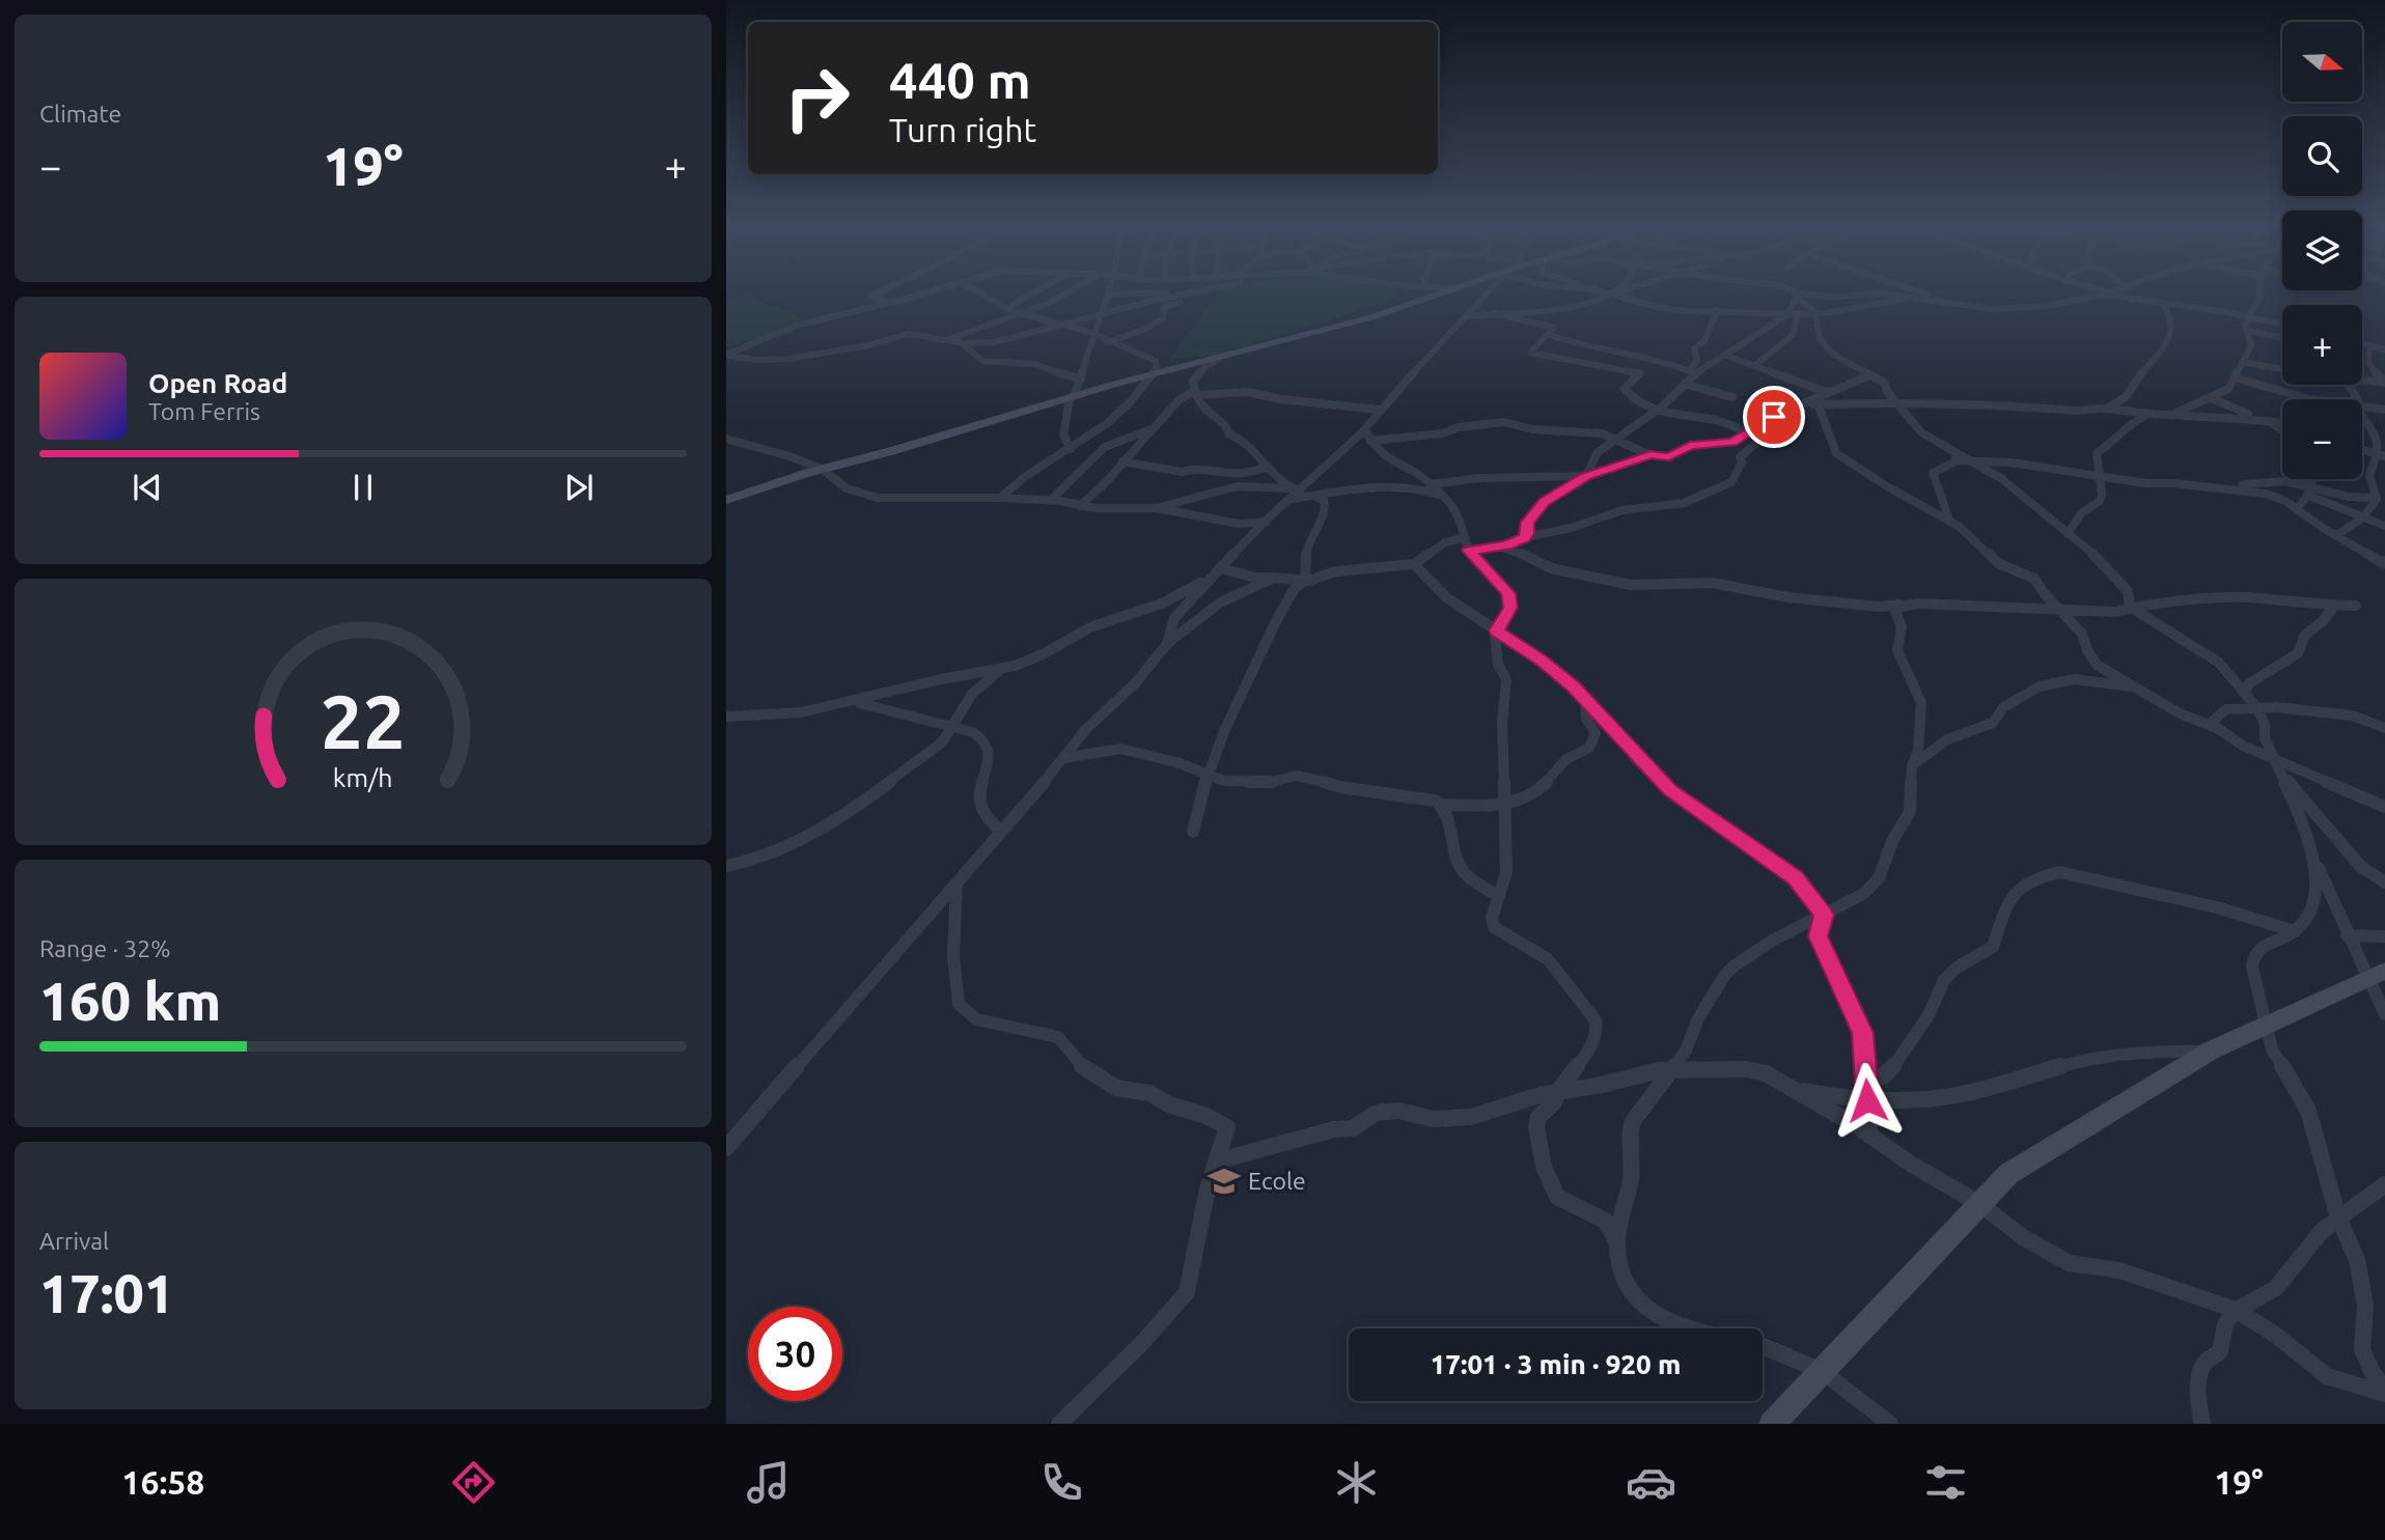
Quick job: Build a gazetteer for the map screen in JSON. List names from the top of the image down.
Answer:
{
  "places": {
    "school or university": ["Ecole"]
  },
  "north": "right",
  "page": {
    "tile": [
      "Climate",
      ["Range · 32%", "160 km"],
      ["Arrival", "17:01"]
    ],
    "map_buttons": ["+", "−"],
    "turn": ["440 m", "Turn right"],
    "heat": ["−", "19°", "+"],
    "song": ["Open Road", "Tom Ferris"],
    "limit": "30",
    "trip": "17:01 · 3 min · 920 m",
    "tabs": ["16:58", "19°"],
    "gauge": ["22", "km/h"]
  }
}
